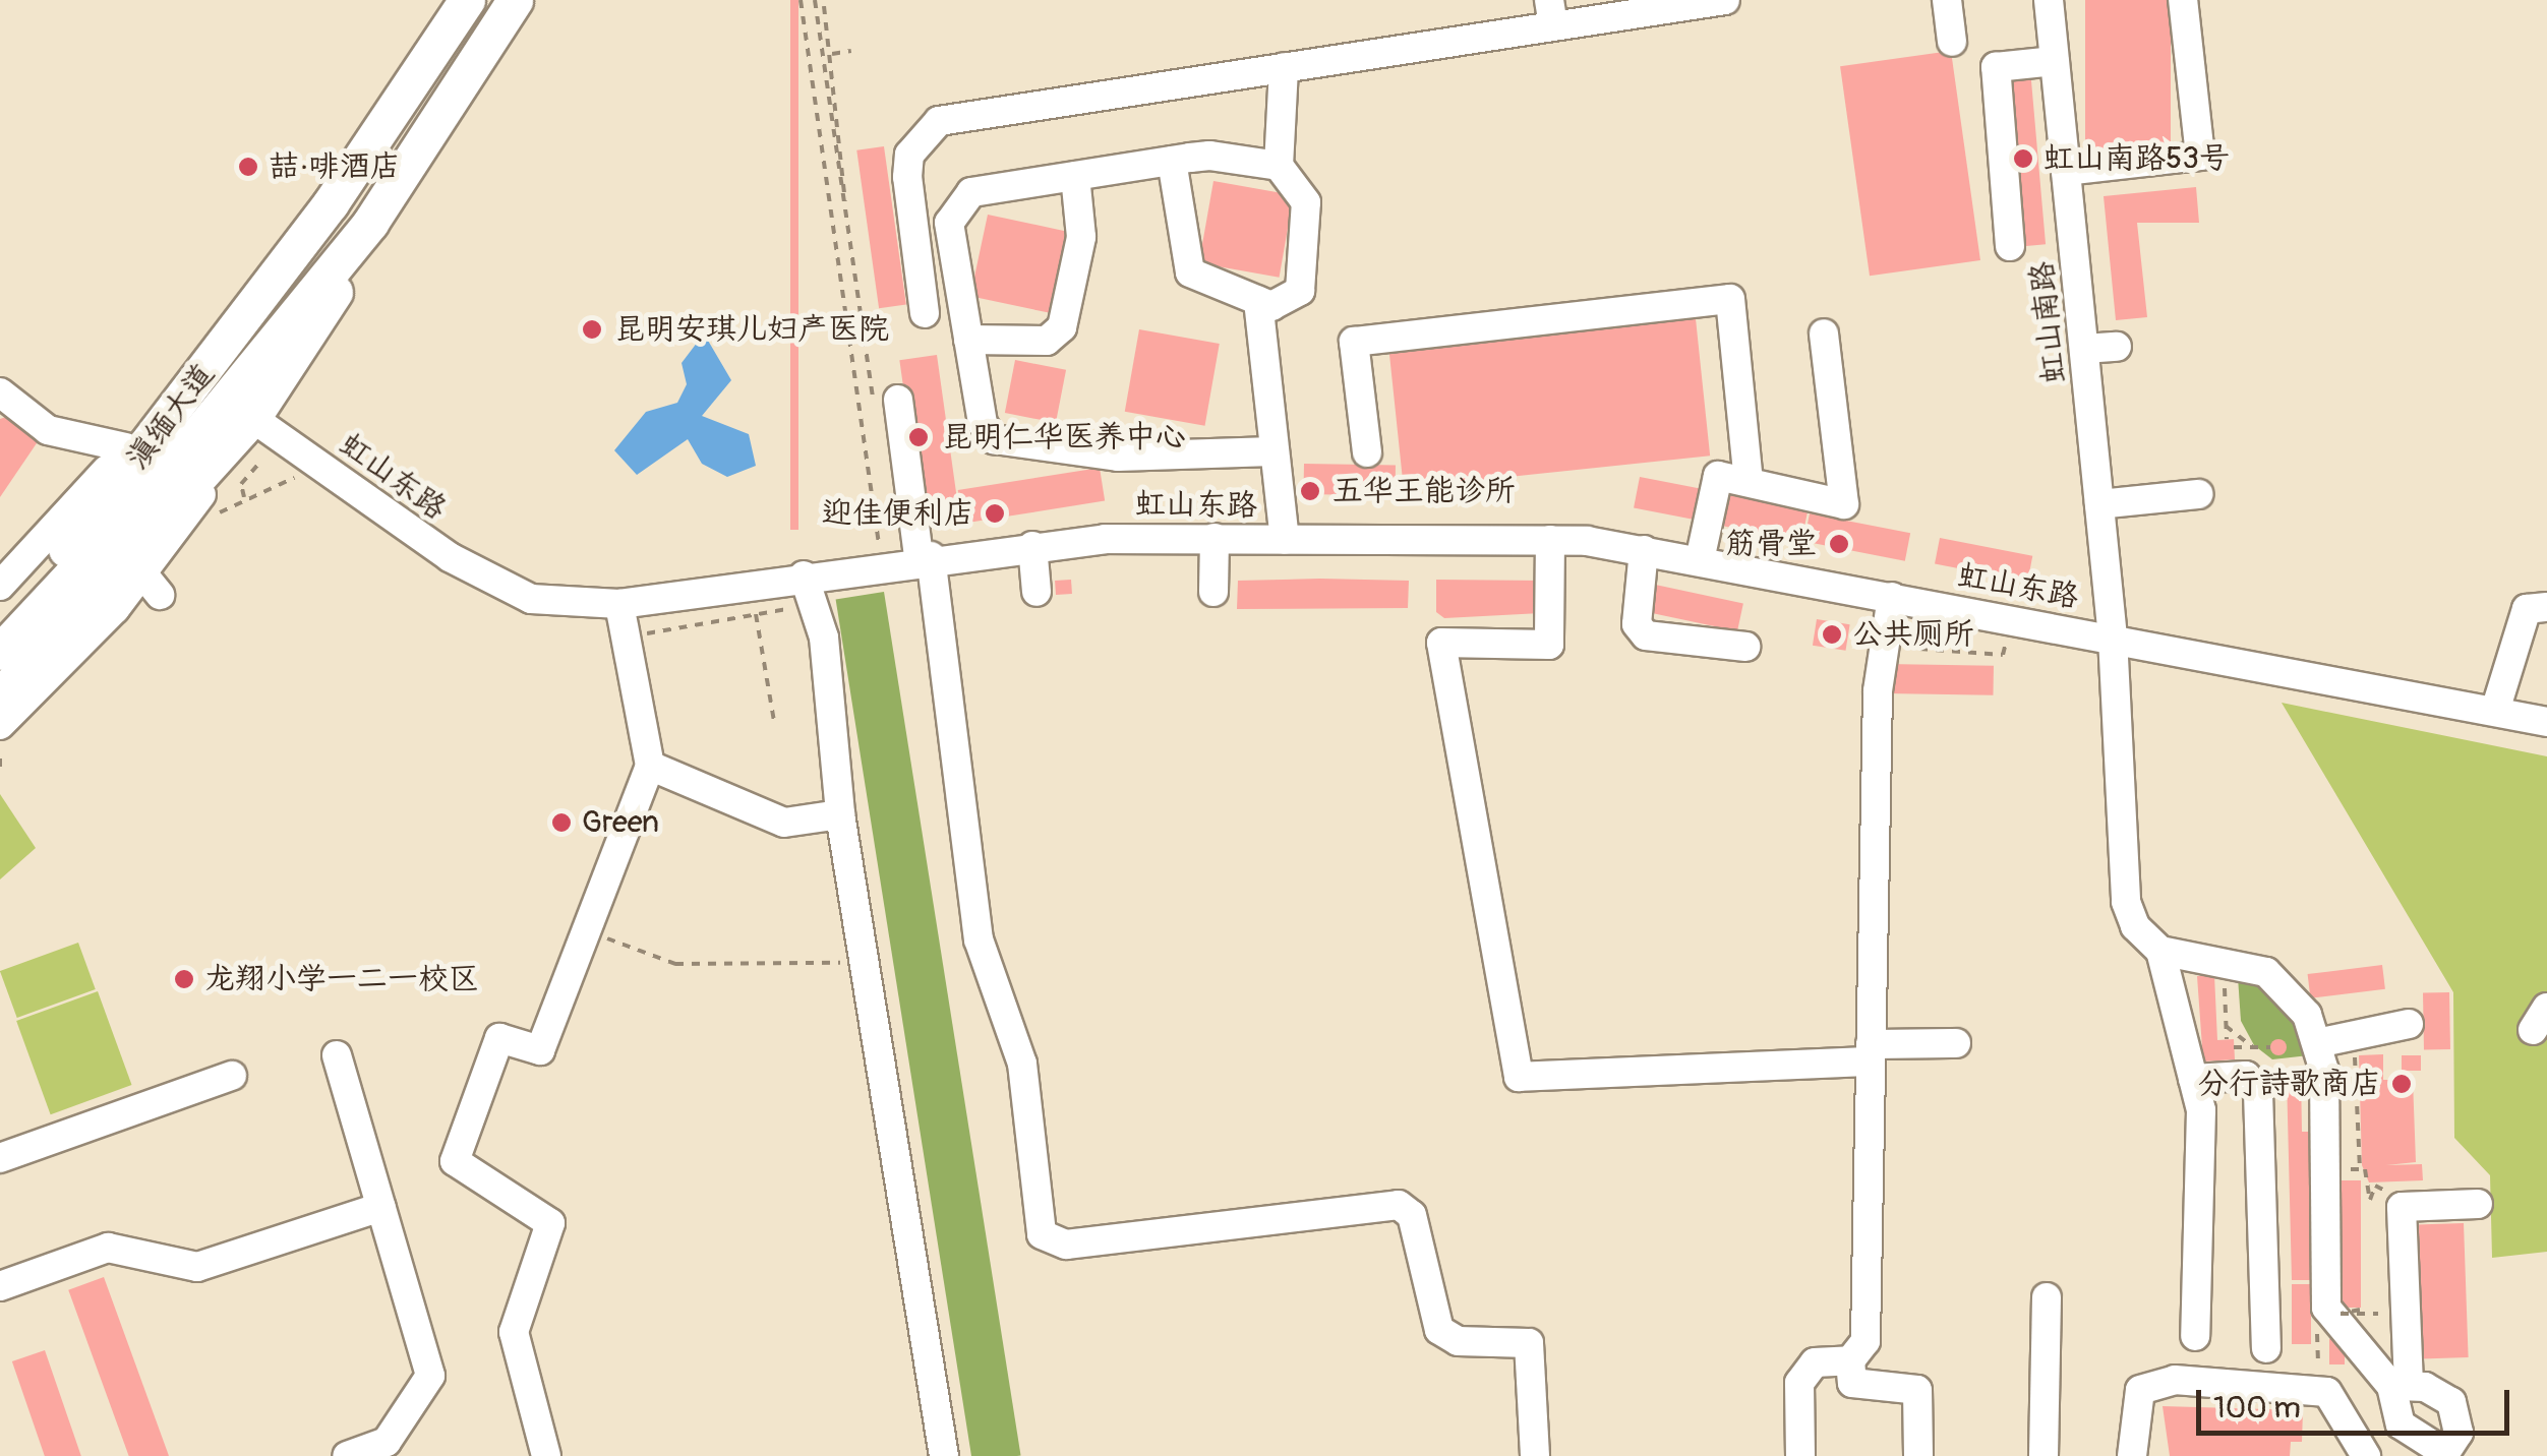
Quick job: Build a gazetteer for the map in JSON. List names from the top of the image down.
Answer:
{
  "streets": {
    "main road": ["滇缅大道"],
    "street": ["虹山南路", "虹山东路"]
  },
  "crossings": [
    ["虹山南路", "虹山东路"],
    ["滇缅大道", "虹山东路"]
  ],
  "places": [
    "虹山南路53号",
    "喆·啡酒店",
    "昆明安琪儿妇产医院",
    "昆明仁华医养中心",
    "五华王能诊所",
    "迎佳便利店",
    "筋骨堂",
    "公共厕所",
    "Green",
    "龙翔小学一二一校区",
    "分行詩歌商店"
  ],
  "scale_bar": "100 m"
}
